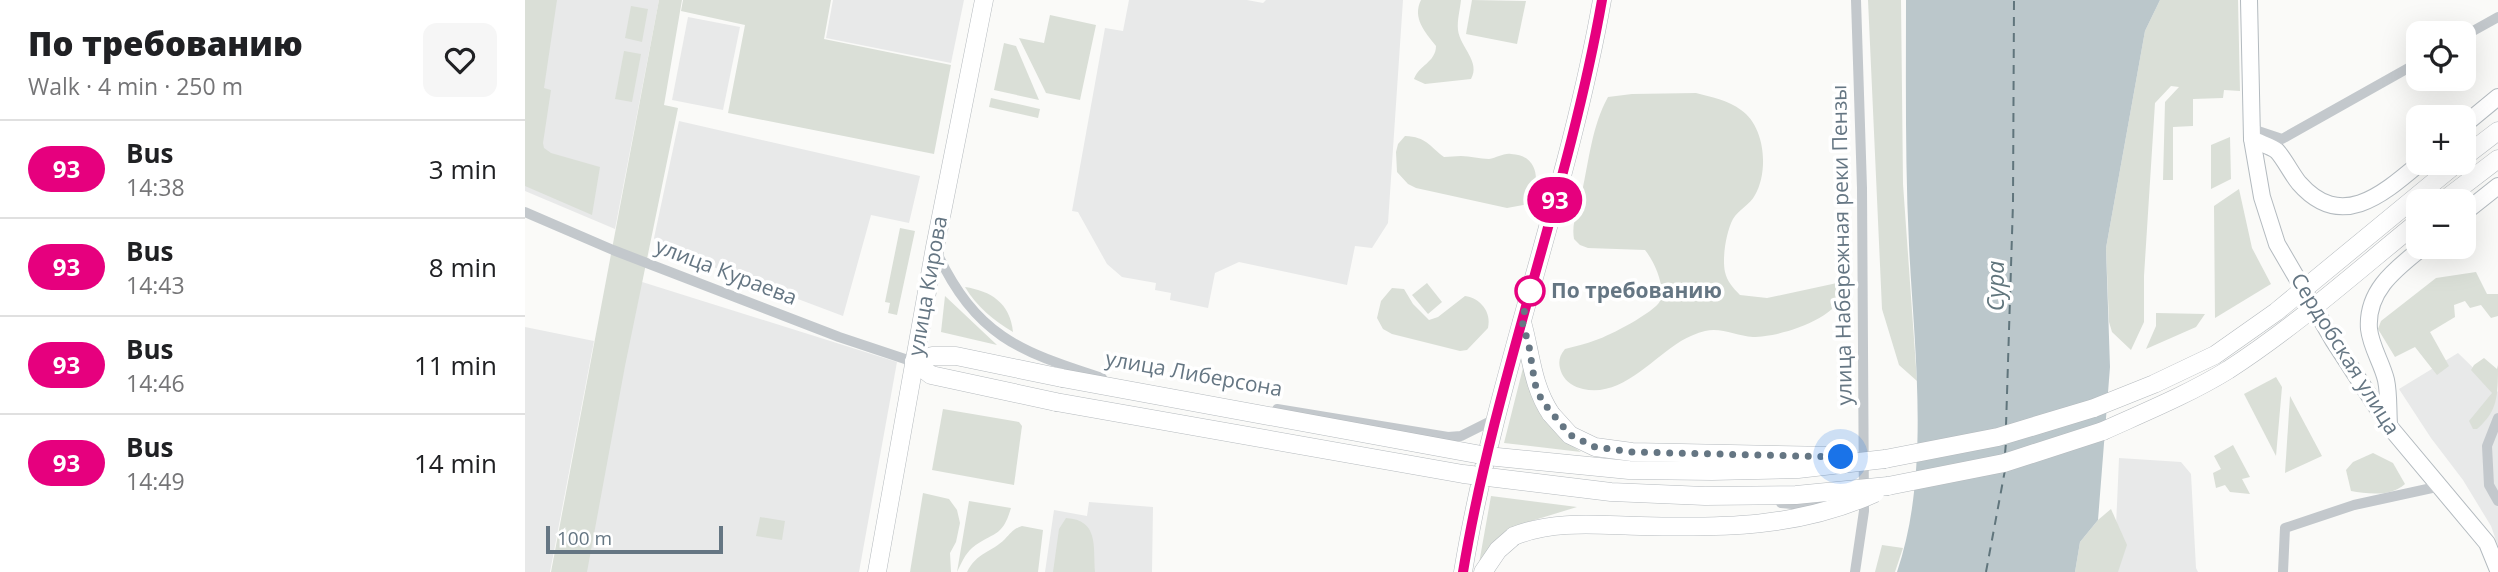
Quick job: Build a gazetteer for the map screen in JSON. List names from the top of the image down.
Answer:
{
  "streets": {
    "main road": ["улица Кирова", "Сердобская улица"],
    "street": ["улица Набережная реки Пензы", "улица Кураева", "улица Либерсона"]
  },
  "crossings": [
    ["улица Кураева", "улица Кирова"],
    ["улица Кирова", "улица Либерсона"]
  ],
  "water": ["Сура"],
  "places": ["По требованию"],
  "lines": ["bus line 93"],
  "scale_bar": "100 m",
  "page": {
    "heading": ["По требованию", "Walk · 4 min · 250 m"],
    "on_map": "93",
    "map_buttons": ["+", "−"],
    "list": [
      {
        "mark": "93",
        "name": "Bus",
        "note": "14:38",
        "value": "3 min"
      },
      {
        "mark": "93",
        "name": "Bus",
        "note": "14:43",
        "value": "8 min"
      },
      {
        "mark": "93",
        "name": "Bus",
        "note": "14:46",
        "value": "11 min"
      },
      {
        "mark": "93",
        "name": "Bus",
        "note": "14:49",
        "value": "14 min"
      }
    ],
    "scale": "100 m"
  }
}
